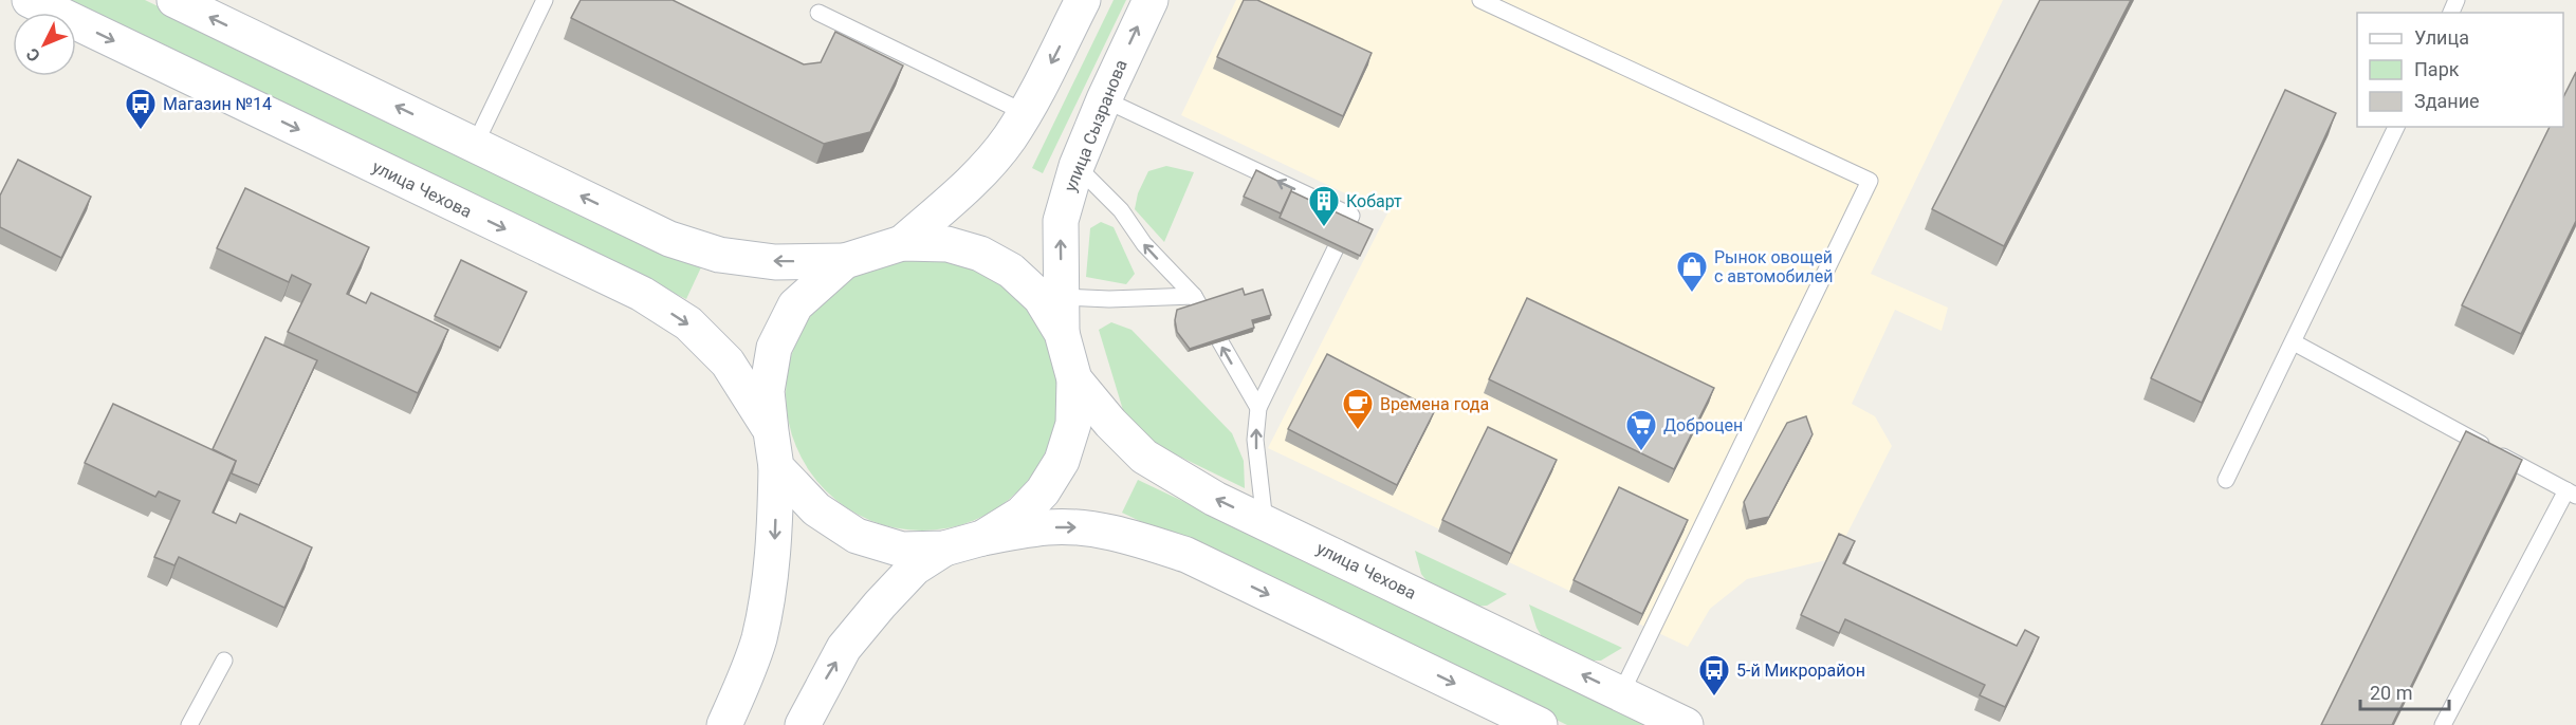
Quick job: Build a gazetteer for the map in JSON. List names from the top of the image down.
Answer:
{
  "streets": {
    "main road": ["улица Сызранова", "улица Чехова"]
  },
  "places": {
    "bus stop": ["Магазин №14", "5-й Микрорайон"],
    "building": ["Кобарт"],
    "shop": ["Рынок овощей с автомобилей"],
    "cafe": ["Времена года"],
    "supermarket": ["Доброцен"]
  },
  "legend": ["Улица", "Парк", "Здание"],
  "scale_bar": "20 m",
  "north": "bottom left"
}
